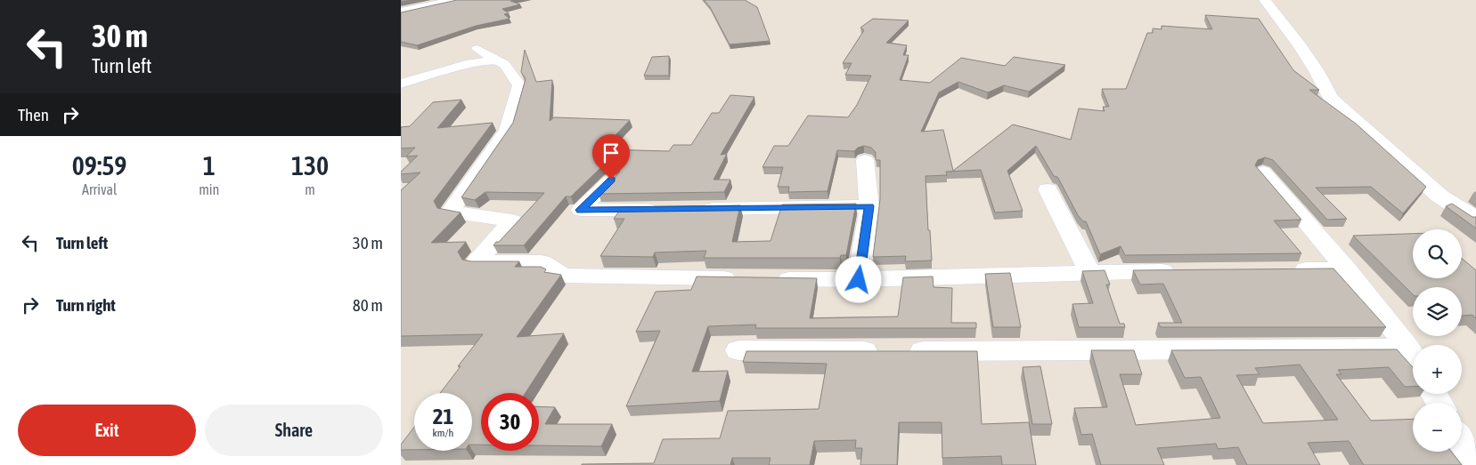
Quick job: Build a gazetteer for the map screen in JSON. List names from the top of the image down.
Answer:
{
  "page": {
    "turn": ["30 m", "Turn left"],
    "then": "Then",
    "eta": [
      "09:59",
      "Arrival",
      "1",
      "min",
      "130",
      "m"
    ],
    "list": [
      {
        "name": "Turn left",
        "value": "30 m"
      },
      {
        "name": "Turn right",
        "value": "80 m"
      }
    ],
    "map_buttons": ["+", "−"],
    "speed": "21 km/h",
    "limit": "30",
    "buttons": ["Exit", "Share"]
  }
}
